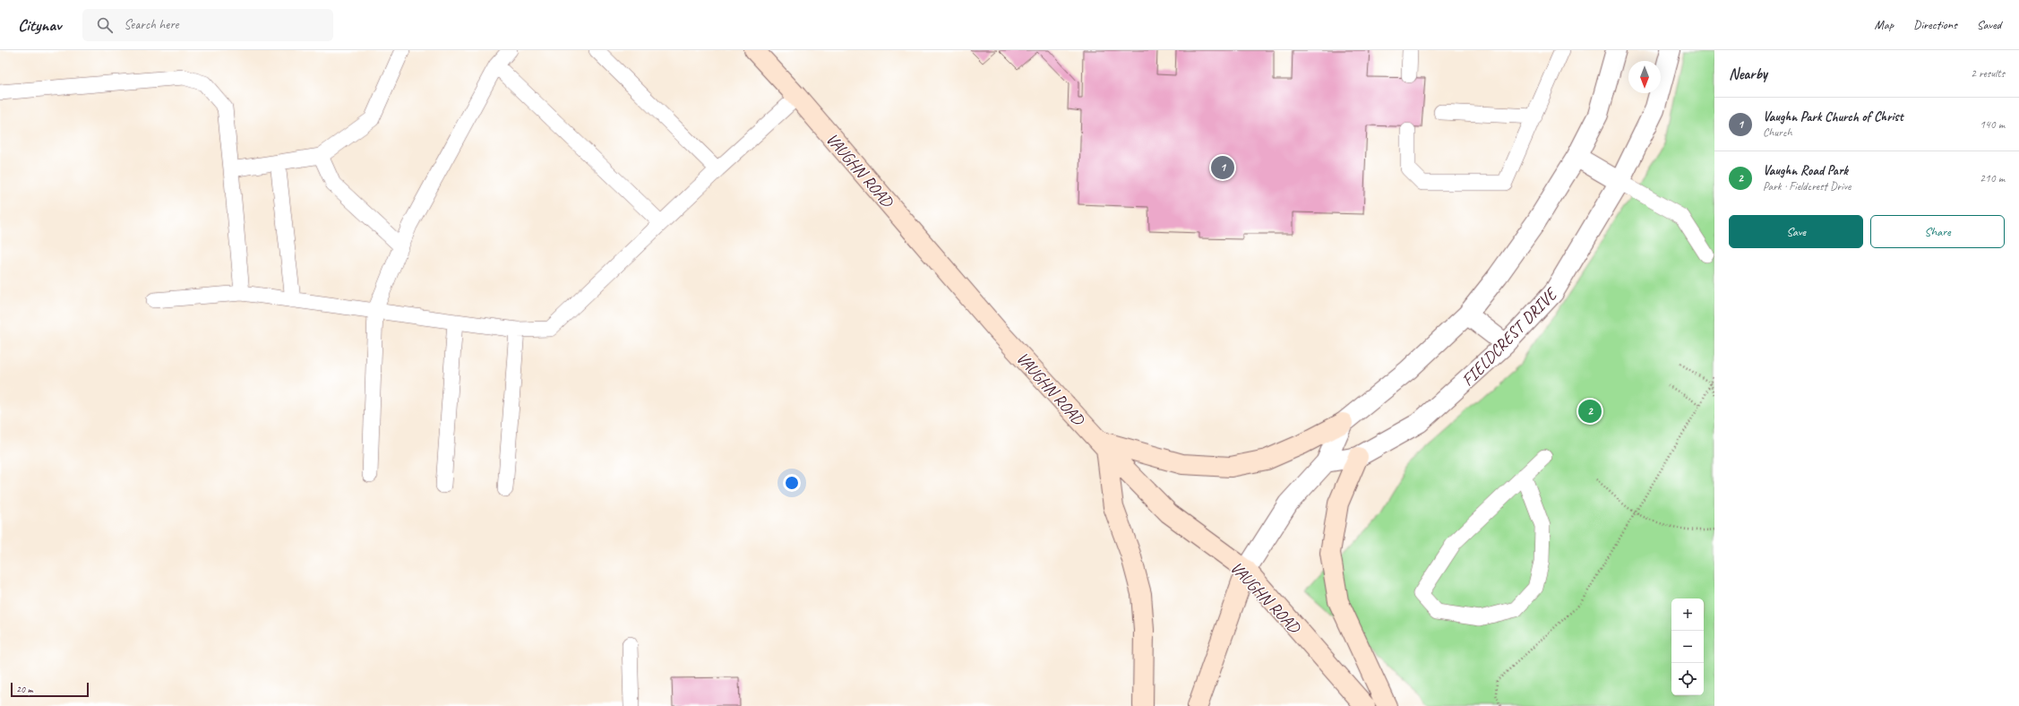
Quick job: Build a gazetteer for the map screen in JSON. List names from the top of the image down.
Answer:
{
  "streets": {
    "main road": ["VAUGHN ROAD"],
    "street": ["FIELDCREST DRIVE"]
  },
  "scale_bar": "20 m",
  "north": "bottom",
  "page": {
    "header": "Citynav",
    "search": "Search here",
    "nav": ["Map", "Directions", "Saved"],
    "heading": ["Nearby", "2 results"],
    "list": [
      {
        "mark": "1",
        "name": "Vaughn Park Church of Christ",
        "note": "Church",
        "value": "140 m"
      },
      {
        "mark": "2",
        "name": "Vaughn Road Park",
        "note": "Park · Fieldcrest Drive",
        "value": "210 m"
      }
    ],
    "pins": ["1", "2"],
    "buttons": ["Save", "Share"],
    "map_buttons": ["+", "−"],
    "scale": "20 m"
  }
}
